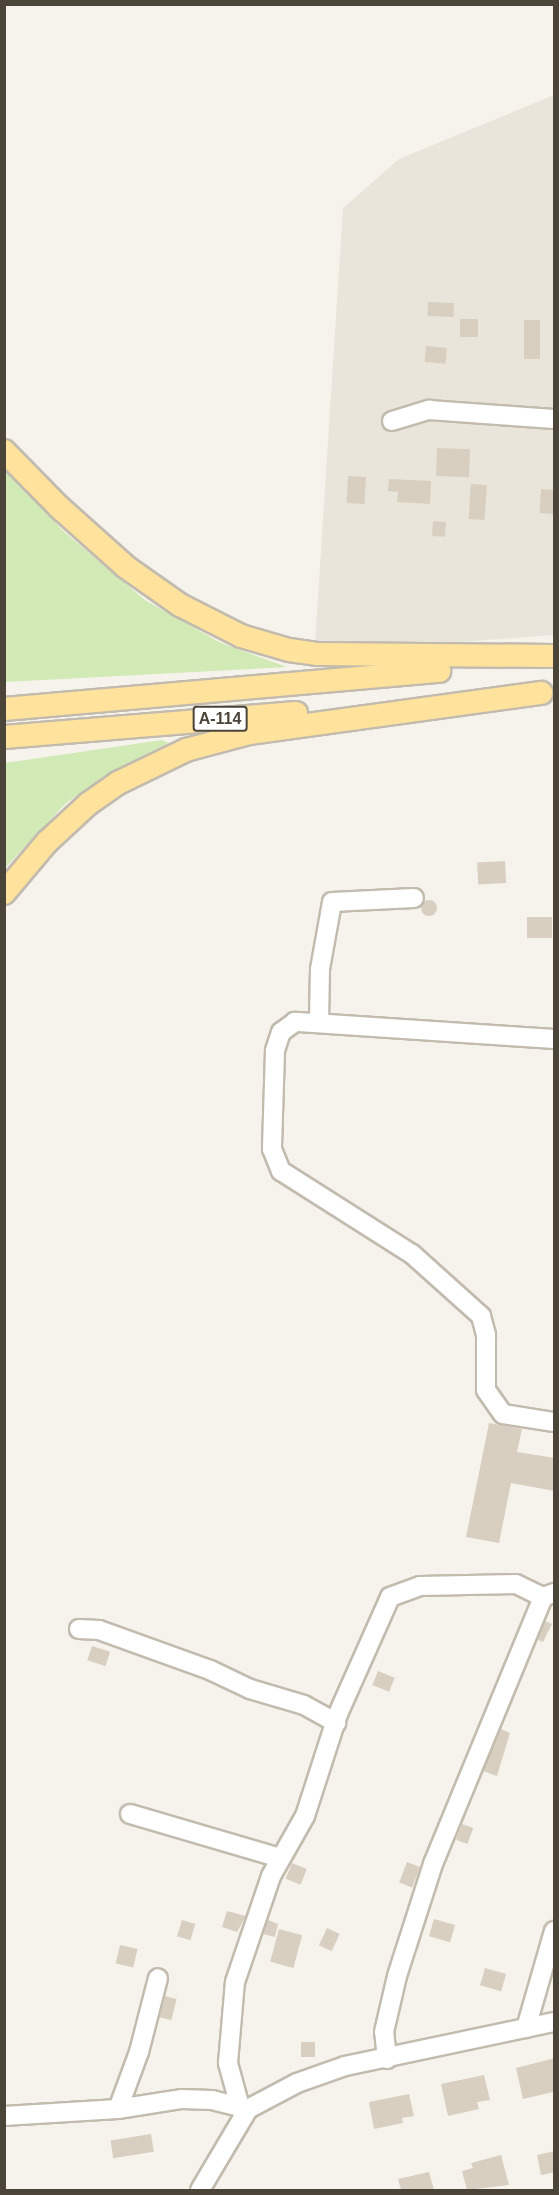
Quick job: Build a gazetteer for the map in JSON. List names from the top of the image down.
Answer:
{
  "streets": {
    "main road": ["А-114"]
  }
}
